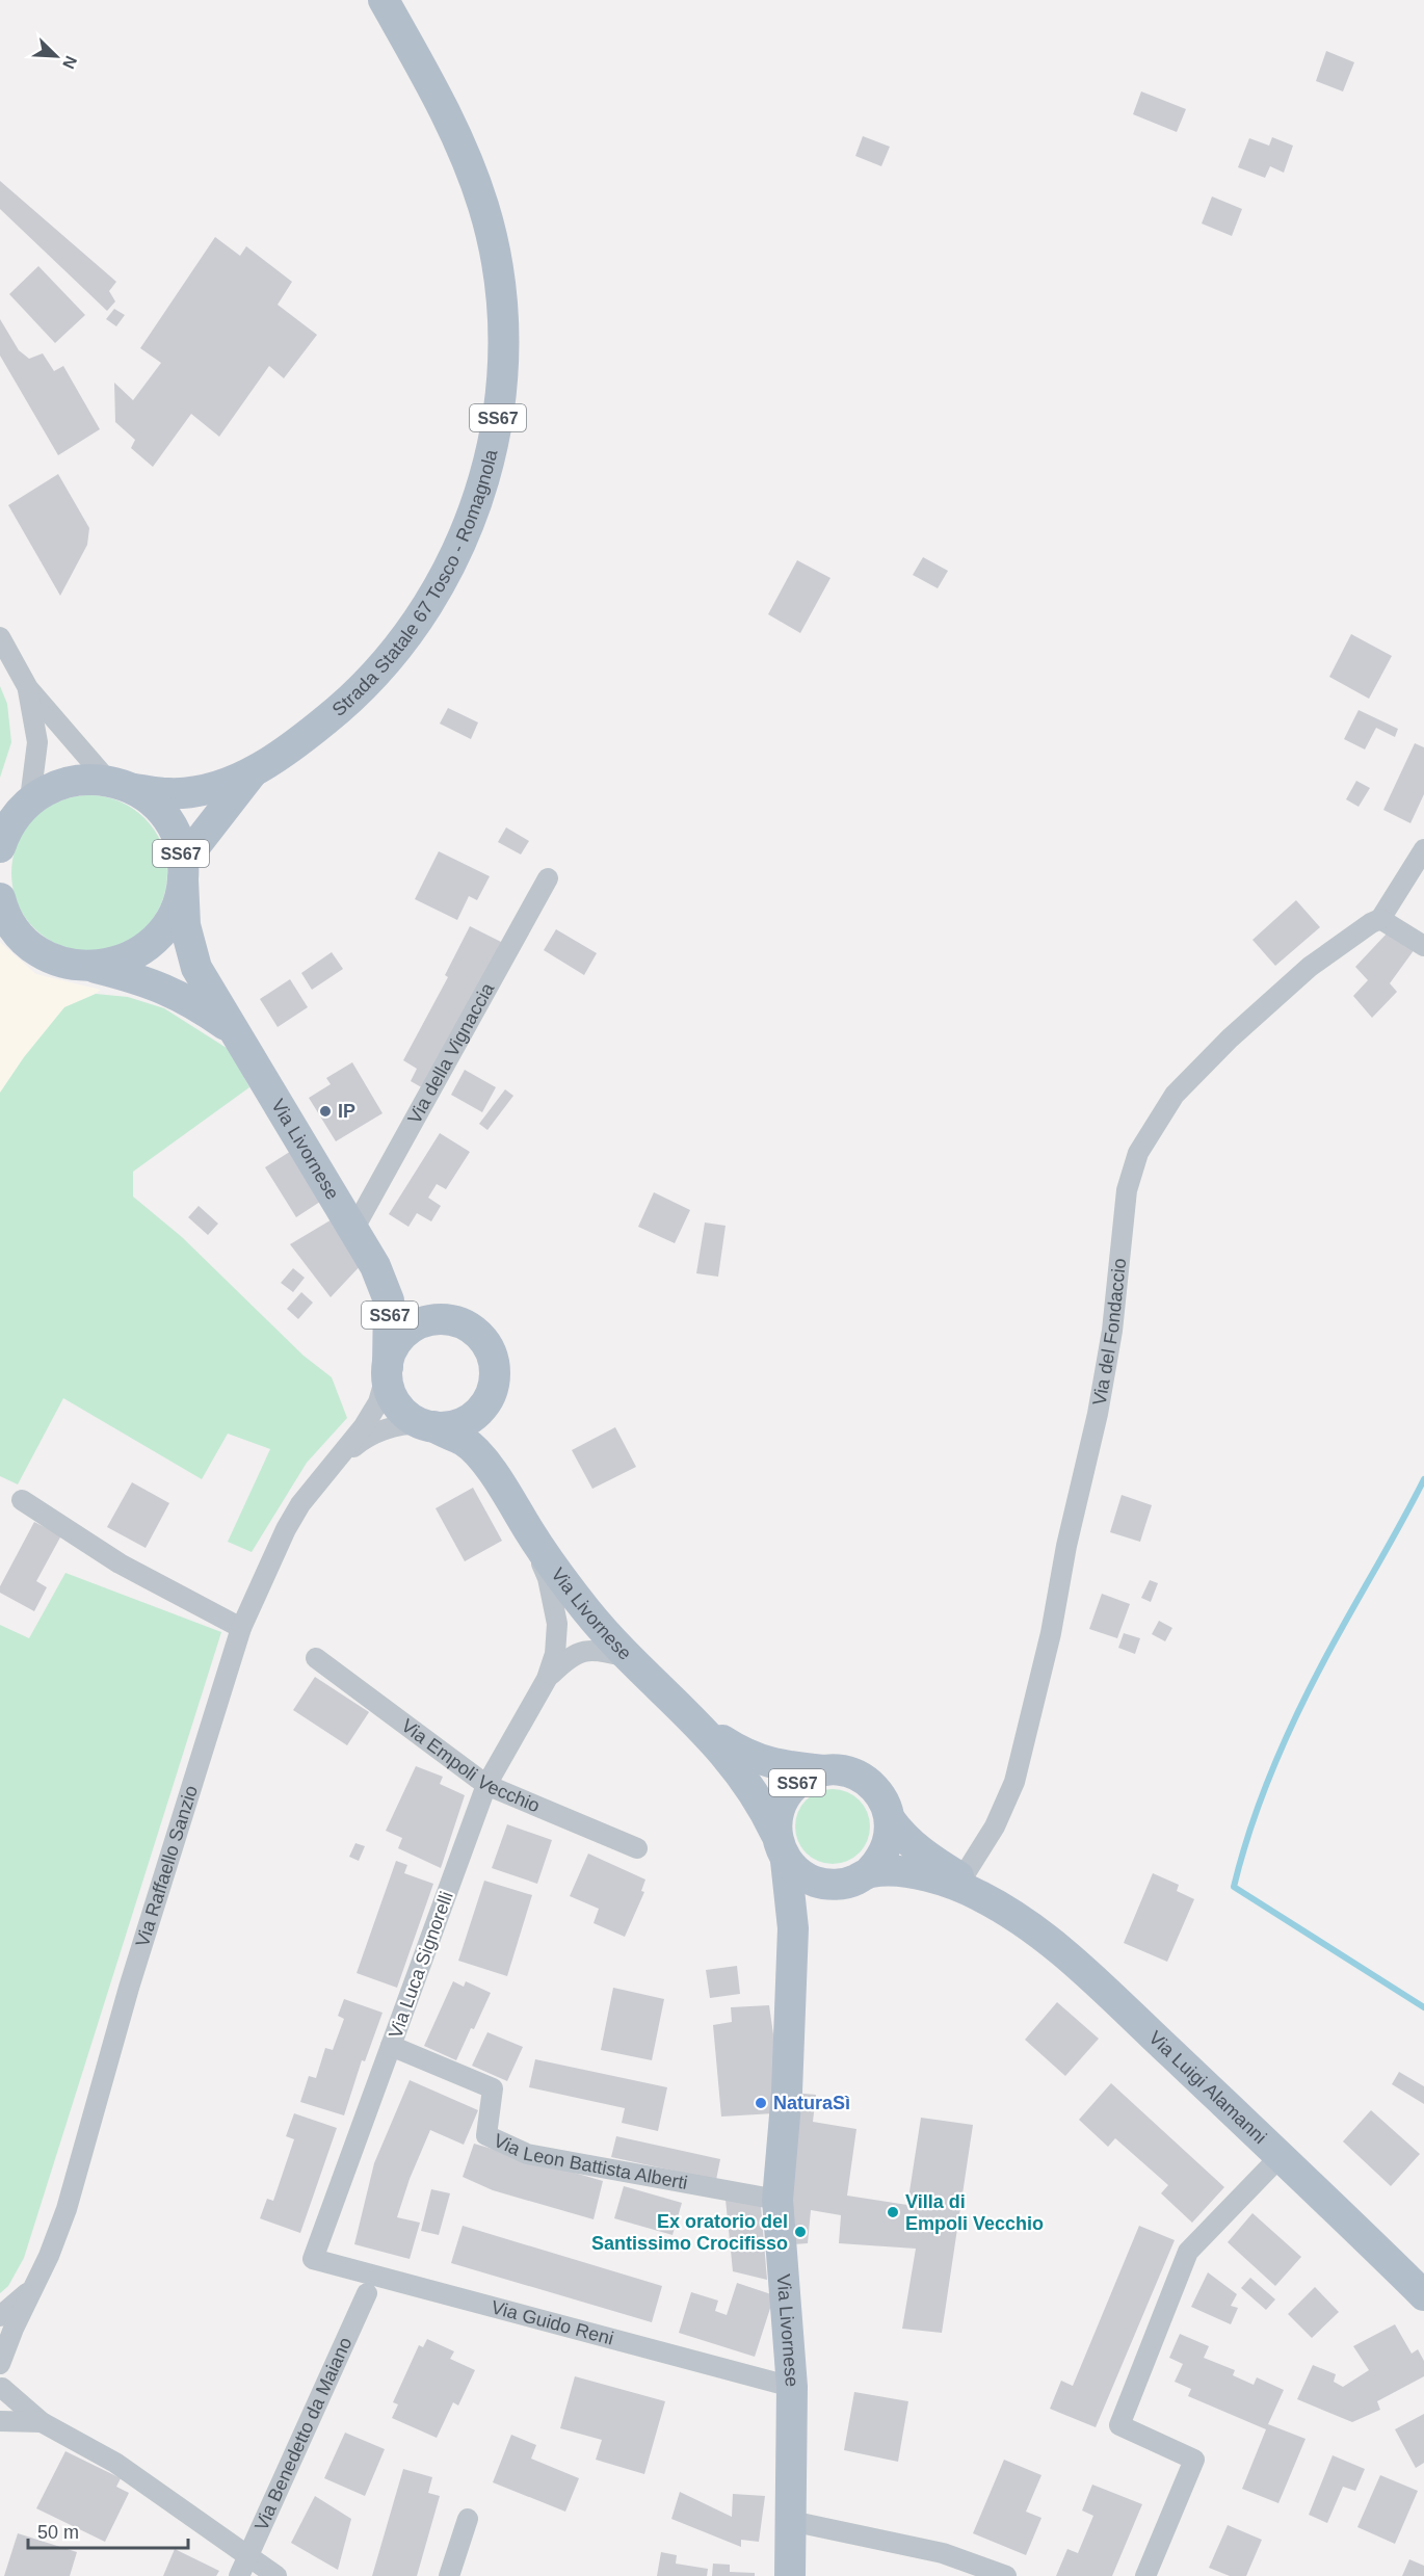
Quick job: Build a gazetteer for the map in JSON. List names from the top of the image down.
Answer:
{
  "streets": {
    "main road": [
      "SS67",
      "Strada Statale 67 Tosco - Romagnola",
      "Via Livornese",
      "Via Luigi Alamanni"
    ],
    "street": [
      "Via della Vignaccia",
      "Via del Fondaccio",
      "Via Empoli Vecchio",
      "Via Raffaello Sanzio",
      "Via Luca Signorelli",
      "Via Leon Battista Alberti",
      "Via Guido Reni",
      "Via Benedetto da Maiano"
    ]
  },
  "crossings": [
    ["SS67", "Strada Statale 67 Tosco - Romagnola"],
    ["SS67", "Via Livornese"],
    ["SS67", "Via Raffaello Sanzio"],
    ["Via della Vignaccia", "Via Livornese"],
    ["Via Livornese", "Via Raffaello Sanzio"],
    ["Via Livornese", "Via Luigi Alamanni"],
    ["Via Livornese", "Via Leon Battista Alberti"],
    ["Via Livornese", "Via Guido Reni"],
    ["Via del Fondaccio", "Via Luigi Alamanni"],
    ["Via Empoli Vecchio", "Via Luca Signorelli"],
    ["Via Luca Signorelli", "Via Leon Battista Alberti"],
    ["Via Luca Signorelli", "Via Guido Reni"]
  ],
  "places": [
    "IP",
    "NaturaSì",
    "Villa di Empoli Vecchio",
    "Ex oratorio del Santissimo Crocifisso"
  ],
  "scale_bar": "50 m",
  "north": "bottom right"
}
